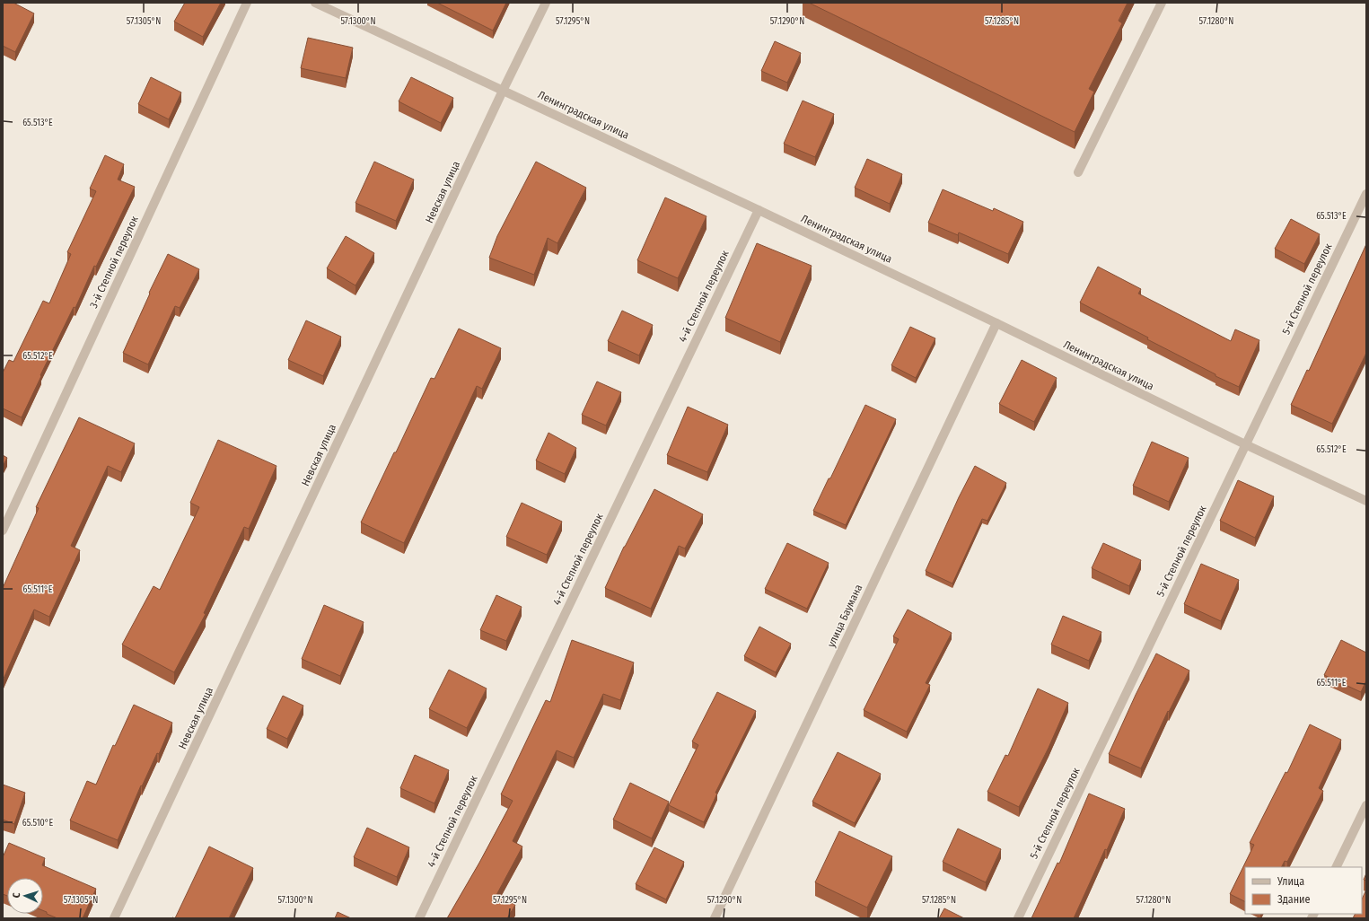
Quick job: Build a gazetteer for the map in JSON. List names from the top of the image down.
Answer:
{
  "streets": {
    "street": [
      "Ленинградская улица",
      "Невская улица",
      "3-й Степной переулок",
      "5-й Степной переулок",
      "4-й Степной переулок",
      "улица Баумана"
    ]
  },
  "crossings": [
    ["Ленинградская улица", "Невская улица"],
    ["Ленинградская улица", "5-й Степной переулок"],
    ["Ленинградская улица", "4-й Степной переулок"],
    ["Ленинградская улица", "улица Баумана"]
  ],
  "legend": ["Улица", "Здание"],
  "north": "left",
  "coordinates": [
    "57.1305°N",
    "57.1300°N",
    "57.1295°N",
    "57.1290°N",
    "57.1285°N",
    "57.1280°N",
    "65.513°E",
    "65.512°E",
    "65.511°E",
    "65.510°E"
  ]
}
